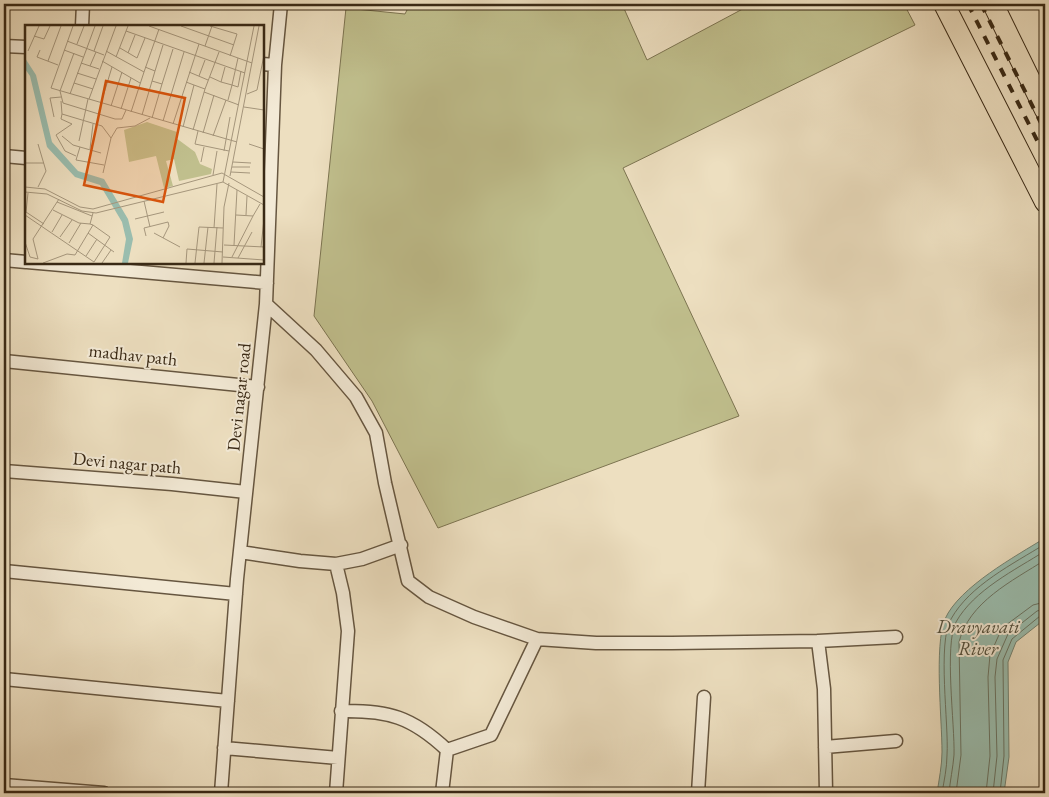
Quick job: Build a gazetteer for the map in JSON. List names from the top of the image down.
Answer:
{
  "streets": {
    "street": ["madhav path", "Devi nagar road", "Devi nagar path"]
  },
  "crossings": [
    ["madhav path", "Devi nagar road"],
    ["Devi nagar road", "Devi nagar path"]
  ],
  "water": ["Dravyavati River"]
}
